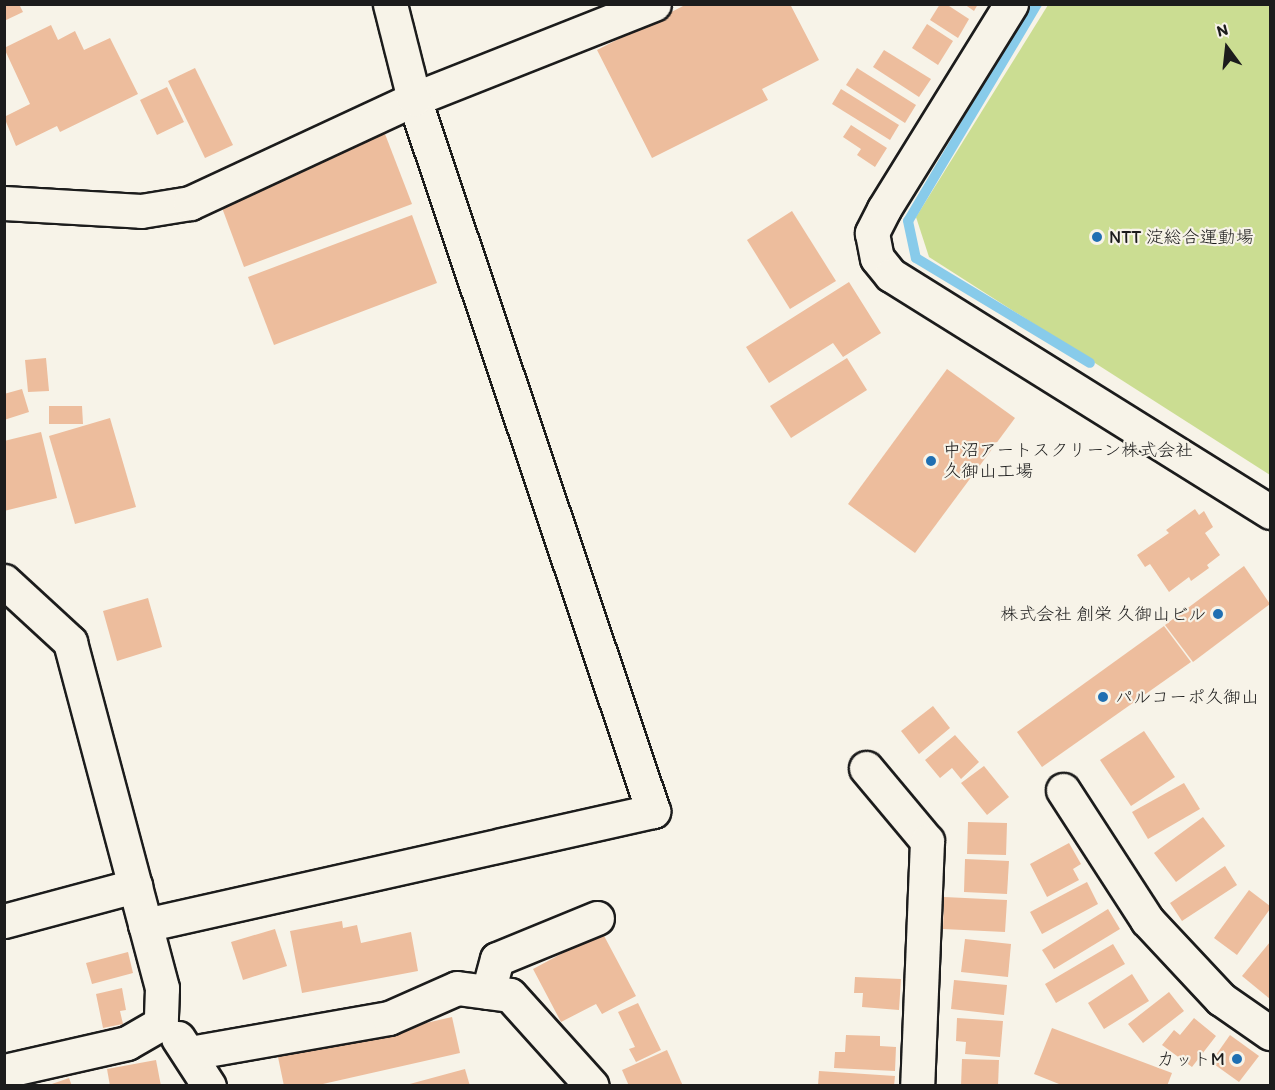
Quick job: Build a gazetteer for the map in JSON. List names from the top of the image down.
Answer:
{
  "places": [
    "NTT 淀総合運動場",
    "中沼アートスクリーン株式会社 久御山工場",
    "株式会社 創栄 久御山ビル",
    "パルコーポ久御山",
    "カットM"
  ],
  "north": "top"
}
